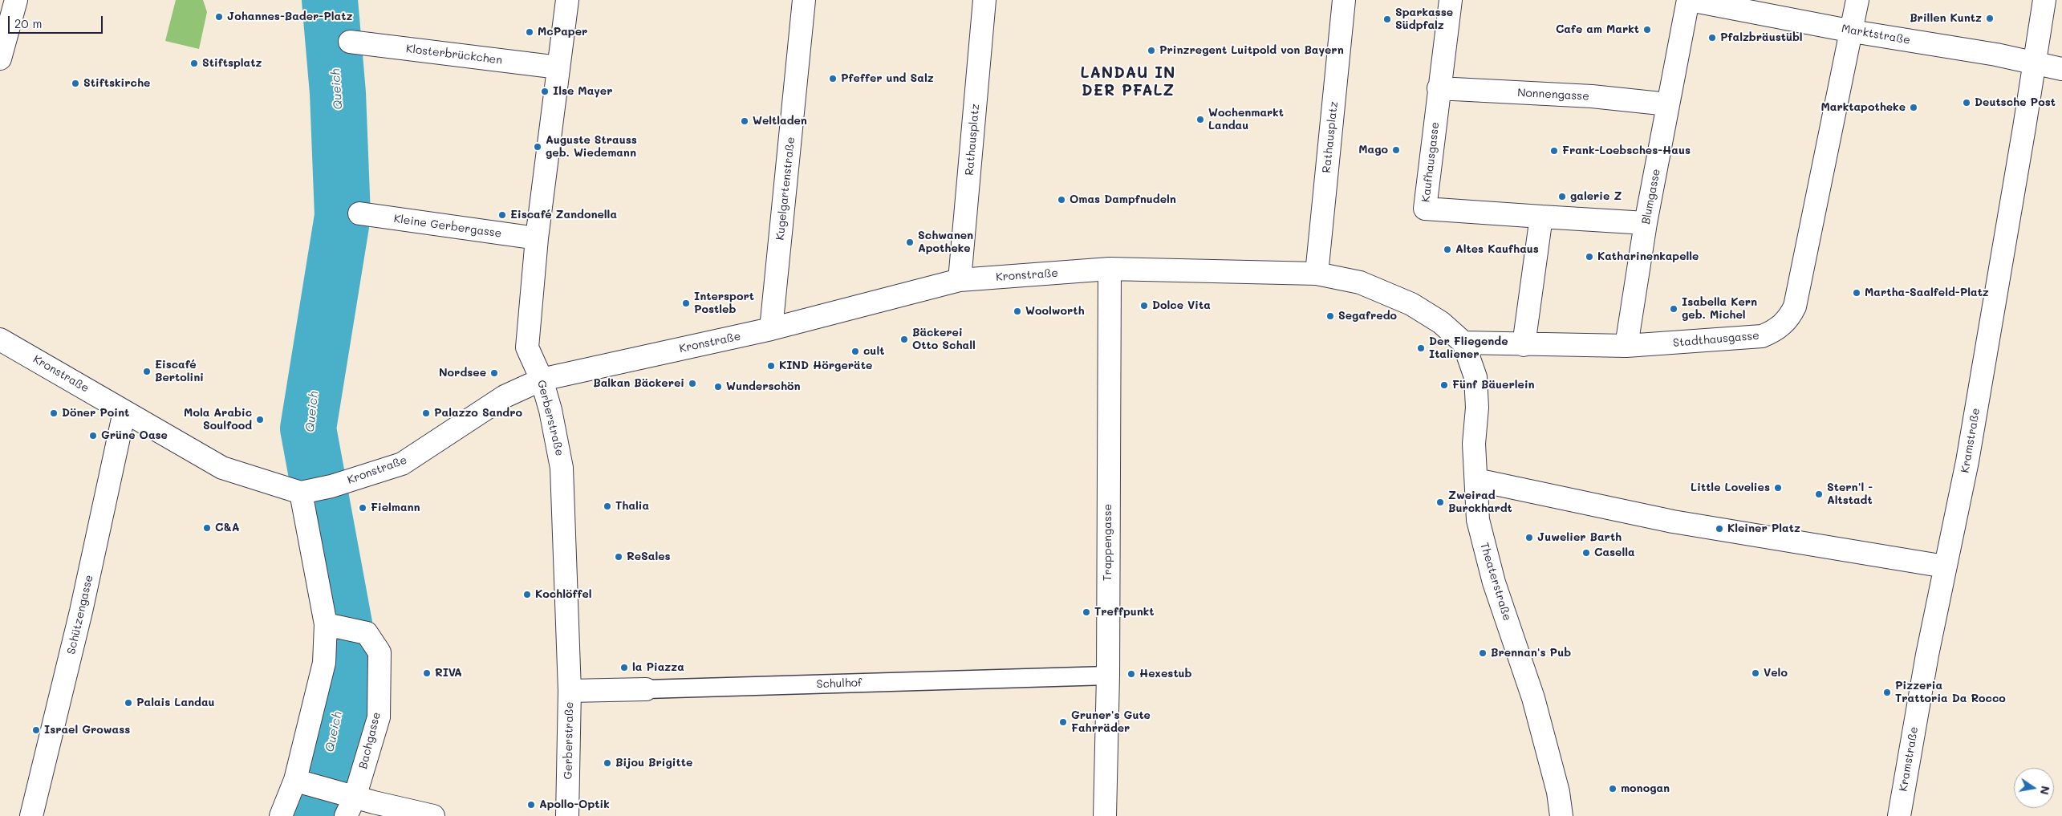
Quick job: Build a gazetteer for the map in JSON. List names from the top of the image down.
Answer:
{
  "streets": {
    "street": [
      "Marktstraße",
      "Klosterbrückchen",
      "Nonnengasse",
      "Rathausplatz",
      "Kaufhausgasse",
      "Kugelgartenstraße",
      "Blumgasse",
      "Kleine Gerbergasse",
      "Kronstraße",
      "Stadthausgasse",
      "Gerberstraße",
      "Kramstraße",
      "Trappengasse",
      "Theaterstraße",
      "Schützengasse",
      "Schulhof",
      "Bachgasse"
    ]
  },
  "crossings": [
    ["Marktstraße", "Blumgasse"],
    ["Marktstraße", "Stadthausgasse"],
    ["Marktstraße", "Kramstraße"],
    ["Klosterbrückchen", "Gerberstraße"],
    ["Nonnengasse", "Kaufhausgasse"],
    ["Nonnengasse", "Blumgasse"],
    ["Rathausplatz", "Kronstraße"],
    ["Kaufhausgasse", "Blumgasse"],
    ["Kugelgartenstraße", "Kronstraße"],
    ["Blumgasse", "Stadthausgasse"],
    ["Kleine Gerbergasse", "Gerberstraße"],
    ["Kronstraße", "Stadthausgasse"],
    ["Kronstraße", "Gerberstraße"],
    ["Kronstraße", "Trappengasse"],
    ["Kronstraße", "Theaterstraße"],
    ["Kronstraße", "Schützengasse"],
    ["Stadthausgasse", "Theaterstraße"],
    ["Gerberstraße", "Schulhof"],
    ["Trappengasse", "Schulhof"]
  ],
  "districts": ["LANDAU IN DER PFALZ"],
  "water": ["Queich"],
  "places": [
    "Johannes-Bader-Platz",
    "Brillen Kuntz",
    "Sparkasse Südpfalz",
    "Cafe am Markt",
    "McPaper",
    "Pfalzbräustübl",
    "Prinzregent Luitpold von Bayern",
    "Stiftsplatz",
    "Pfeffer und Salz",
    "Stiftskirche",
    "Ilse Mayer",
    "Deutsche Post",
    "Marktapotheke",
    "Wochenmarkt Landau",
    "Weltladen",
    "Auguste Strauss geb. Wiedemann",
    "Mago",
    "Frank-Loebsches-Haus",
    "galerie Z",
    "Omas Dampfnudeln",
    "Eiscafé Zandonella",
    "Schwanen Apotheke",
    "Altes Kaufhaus",
    "Katharinenkapelle",
    "Martha-Saalfeld-Platz",
    "Intersport Postleb",
    "Dolce Vita",
    "Isabella Kern geb. Michel",
    "Woolworth",
    "Segafredo",
    "Bäckerei Otto Schall",
    "Der Fliegende Italiener",
    "cult",
    "KIND Hörgeräte",
    "Eiscafé Bertolini",
    "Nordsee",
    "Balkan Bäckerei",
    "Fünf Bäuerlein",
    "Wunderschön",
    "Döner Point",
    "Palazzo Sandro",
    "Mola Arabic Soulfood",
    "Grüne Oase",
    "Little Lovelies",
    "Stern'l - Altstadt",
    "Zweirad Burckhardt",
    "Thalia",
    "Fielmann",
    "C&A",
    "Kleiner Platz",
    "Juwelier Barth",
    "Casella",
    "ReSales",
    "Kochlöffel",
    "Treffpunkt",
    "Brennan's Pub",
    "la Piazza",
    "RIVA",
    "Velo",
    "Hexestub",
    "Pizzeria Trattoria Da Rocco",
    "Palais Landau",
    "Gruner's Gute Fahrräder",
    "Israel Growass",
    "Bijou Brigitte",
    "monogan",
    "Apollo-Optik"
  ],
  "scale_bar": "20 m",
  "north": "right"
}
